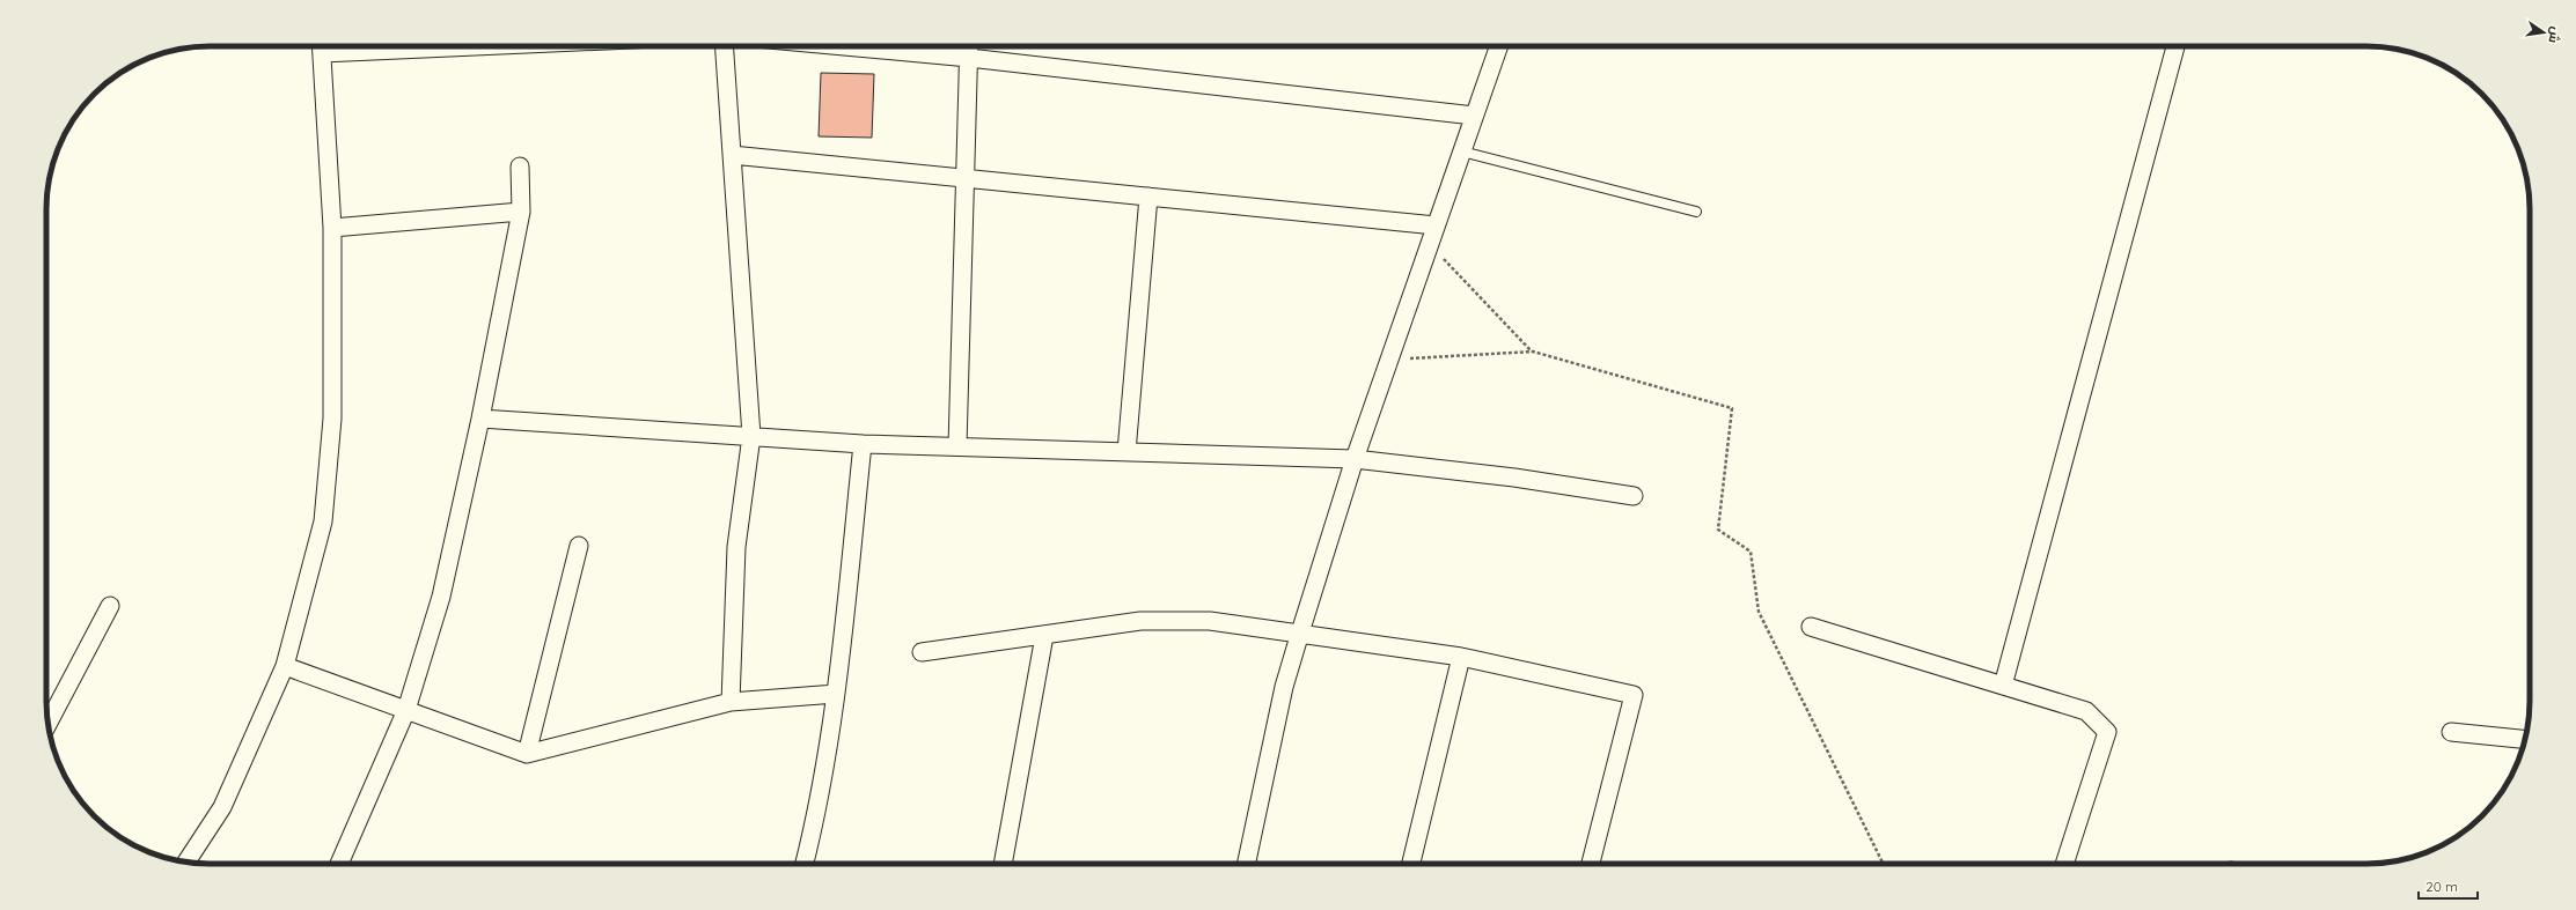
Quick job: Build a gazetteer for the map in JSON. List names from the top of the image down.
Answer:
{
  "scale_bar": "20 m",
  "north": "right"
}
